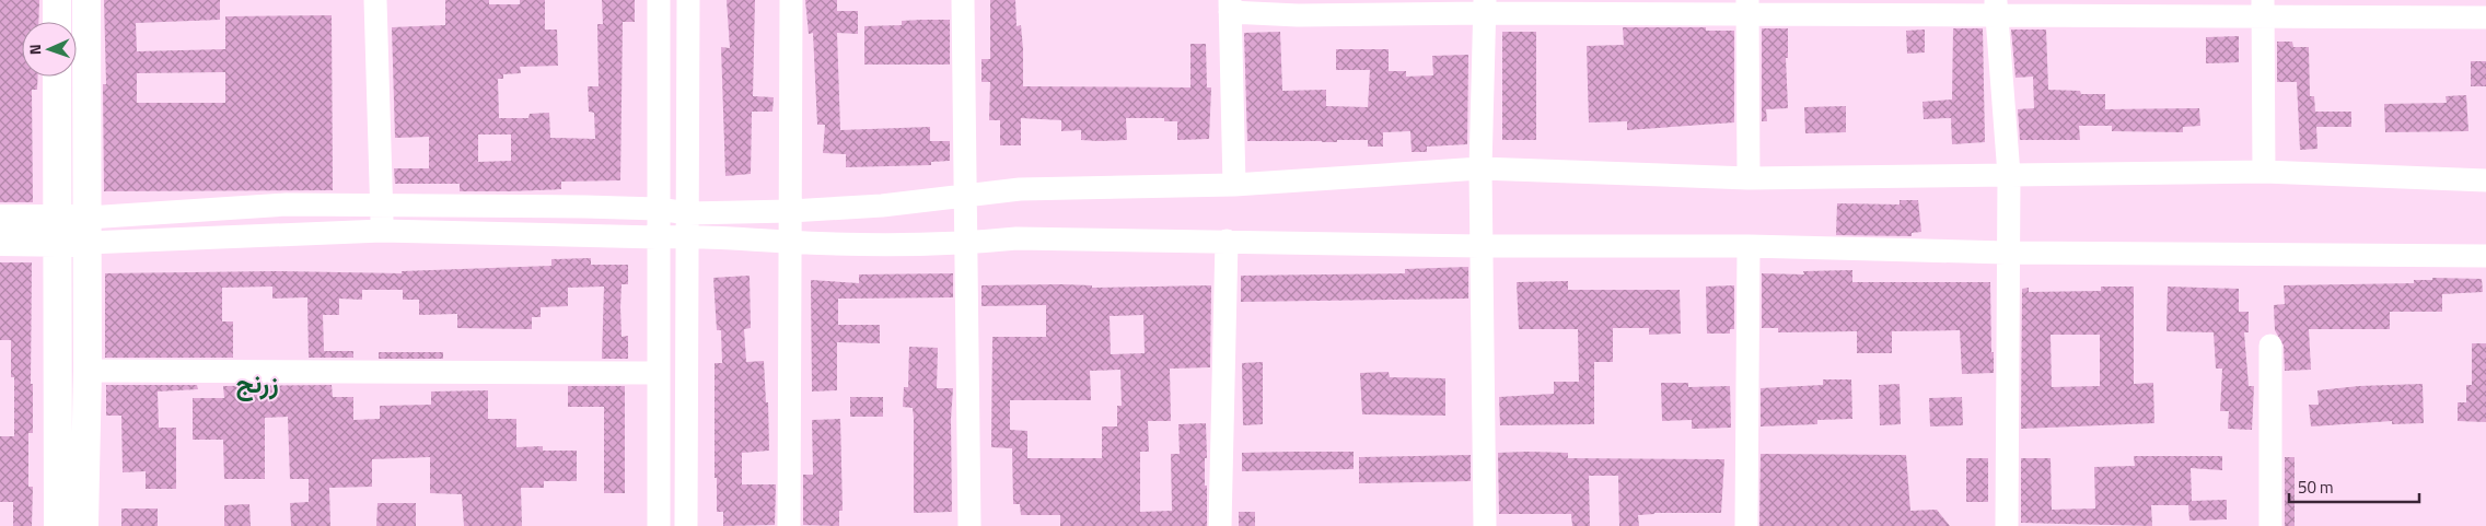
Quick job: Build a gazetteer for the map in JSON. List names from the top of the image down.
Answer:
{
  "districts": ["زرنج"],
  "scale_bar": "50 m",
  "north": "left"
}
